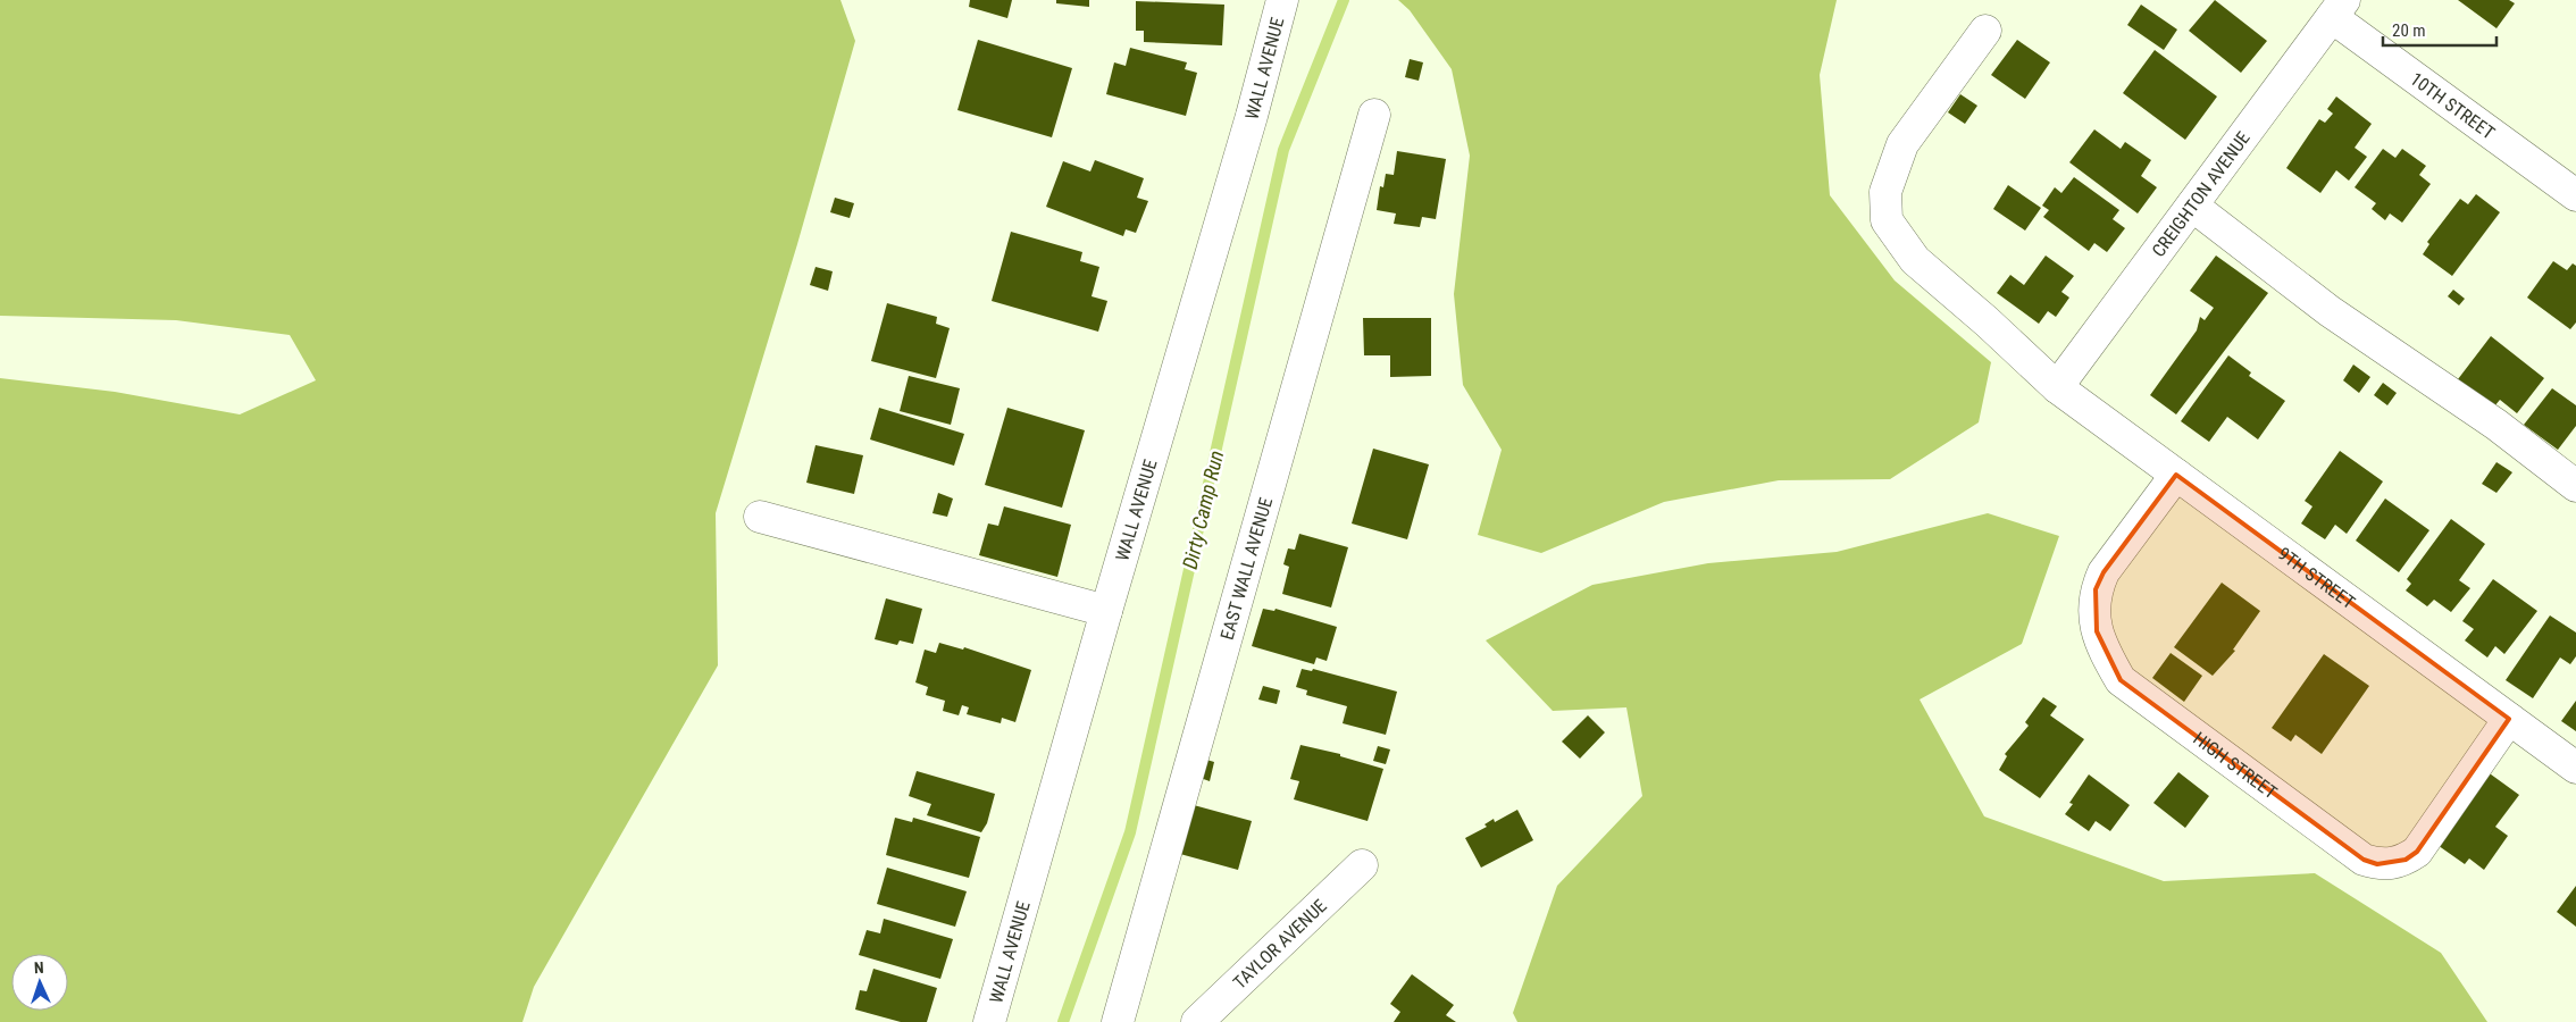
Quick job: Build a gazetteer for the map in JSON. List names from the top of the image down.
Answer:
{
  "streets": {
    "street": [
      "WALL AVENUE",
      "10TH STREET",
      "CREIGHTON AVENUE",
      "EAST WALL AVENUE",
      "9TH STREET",
      "HIGH STREET",
      "TAYLOR AVENUE"
    ]
  },
  "crossings": [
    ["10TH STREET", "CREIGHTON AVENUE"],
    ["CREIGHTON AVENUE", "9TH STREET"],
    ["9TH STREET", "HIGH STREET"]
  ],
  "water": ["Dirty Camp Run"],
  "scale_bar": "20 m",
  "north": "top"
}
